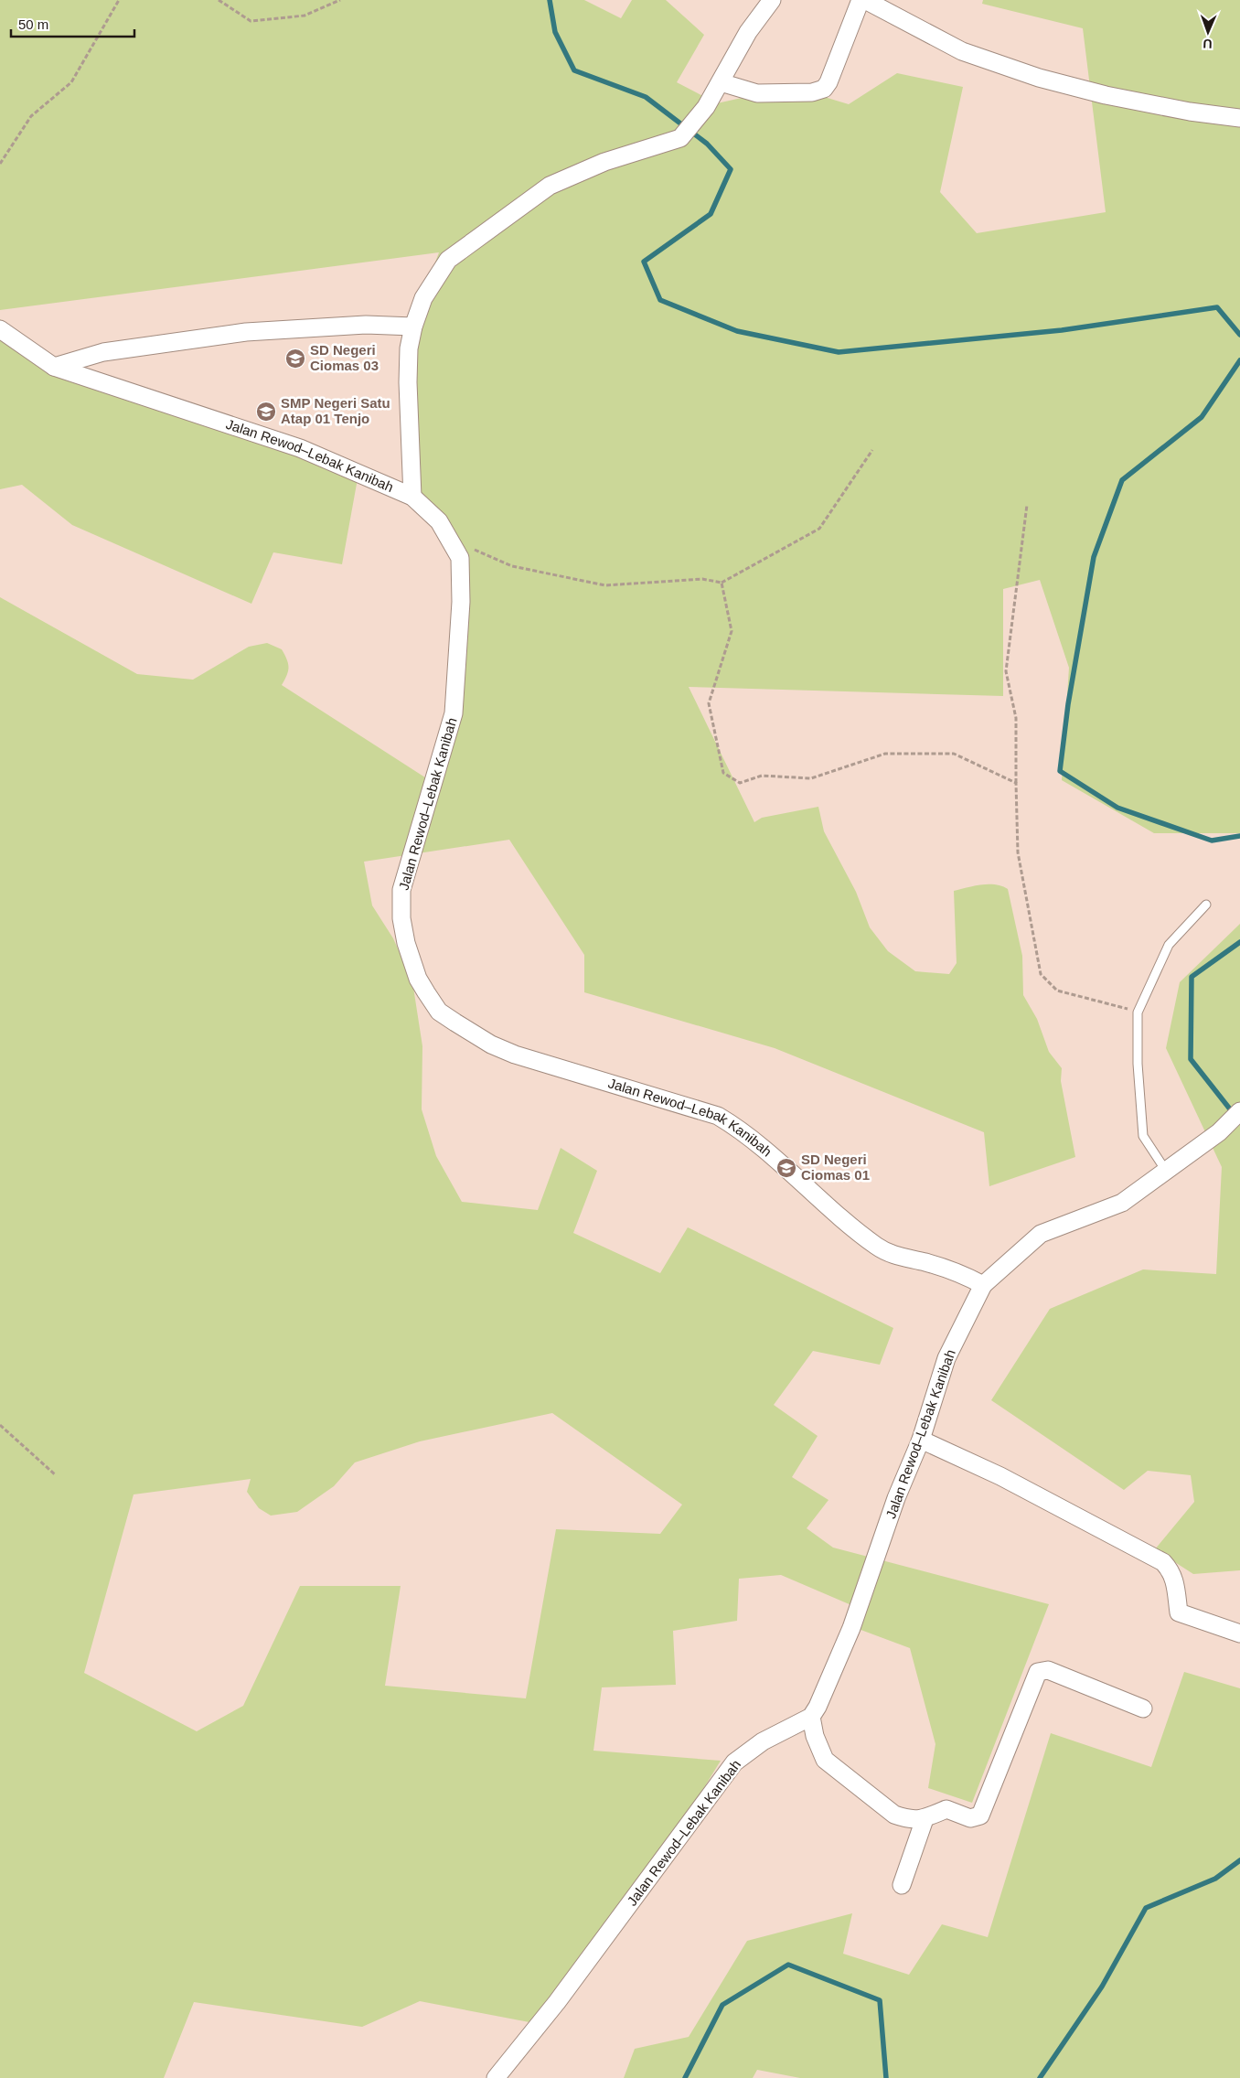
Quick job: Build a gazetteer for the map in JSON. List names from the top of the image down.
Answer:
{
  "streets": {
    "street": ["Jalan Rewod–Lebak Kanibah"]
  },
  "places": {
    "school or university": ["SD Negeri Ciomas 03", "SMP Negeri Satu Atap 01 Tenjo", "SD Negeri Ciomas 01"]
  },
  "scale_bar": "50 m",
  "north": "bottom"
}
